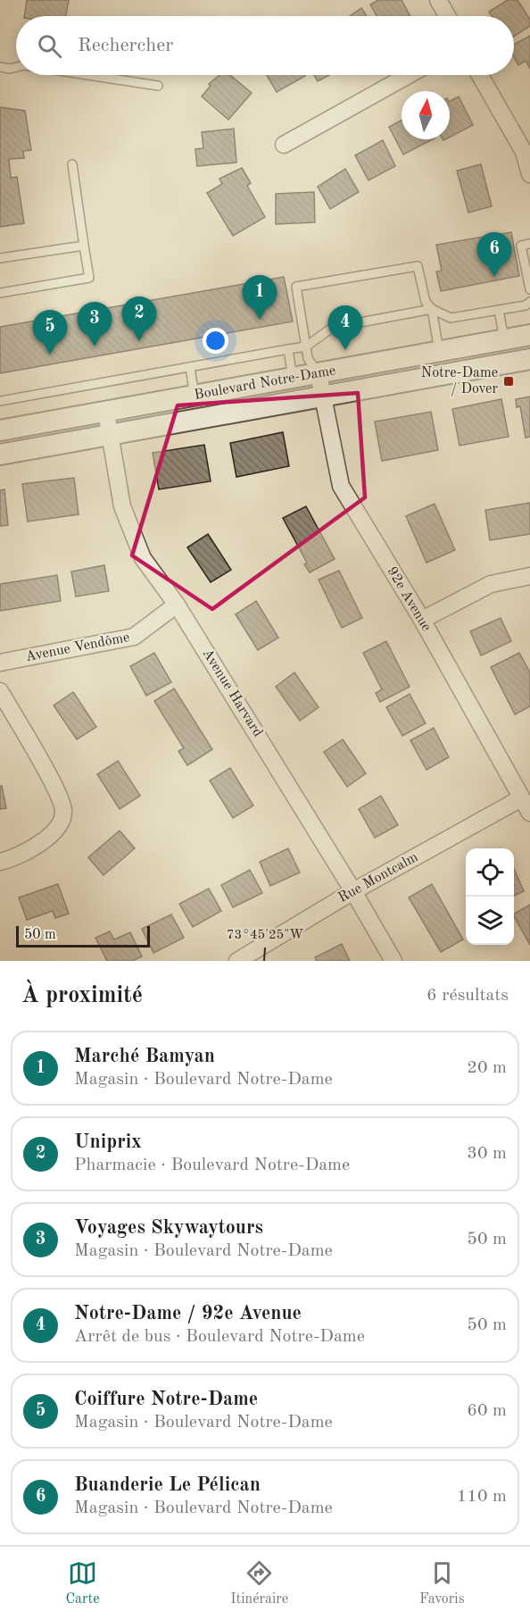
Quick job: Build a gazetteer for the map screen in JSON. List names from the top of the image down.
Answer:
{
  "streets": {
    "street": [
      "Boulevard Notre-Dame",
      "92e Avenue",
      "Avenue Vendôme",
      "Avenue Harvard",
      "Rue Montcalm"
    ]
  },
  "crossings": [
    ["Boulevard Notre-Dame", "92e Avenue"],
    ["Boulevard Notre-Dame", "Avenue Harvard"],
    ["92e Avenue", "Rue Montcalm"],
    ["Avenue Vendôme", "Avenue Harvard"],
    ["Avenue Harvard", "Rue Montcalm"]
  ],
  "places": {
    "transit": ["Notre-Dame / Dover"]
  },
  "scale_bar": "50 m",
  "north": "top",
  "page": {
    "search": "Rechercher",
    "pins": [
      "6",
      "1",
      "2",
      "3",
      "4",
      "5"
    ],
    "scale": "50 m",
    "heading": ["À proximité", "6 résultats"],
    "list": [
      {
        "mark": "1",
        "name": "Marché Bamyan",
        "note": "Magasin · Boulevard Notre-Dame",
        "value": "20 m"
      },
      {
        "mark": "2",
        "name": "Uniprix",
        "note": "Pharmacie · Boulevard Notre-Dame",
        "value": "30 m"
      },
      {
        "mark": "3",
        "name": "Voyages Skywaytours",
        "note": "Magasin · Boulevard Notre-Dame",
        "value": "50 m"
      },
      {
        "mark": "4",
        "name": "Notre-Dame / 92e Avenue",
        "note": "Arrêt de bus · Boulevard Notre-Dame",
        "value": "50 m"
      },
      {
        "mark": "5",
        "name": "Coiffure Notre-Dame",
        "note": "Magasin · Boulevard Notre-Dame",
        "value": "60 m"
      },
      {
        "mark": "6",
        "name": "Buanderie Le Pélican",
        "note": "Magasin · Boulevard Notre-Dame",
        "value": "110 m"
      }
    ],
    "nav": ["Carte", "Itinéraire", "Favoris"]
  },
  "coordinates": ["73°45'25\"W"]
}
